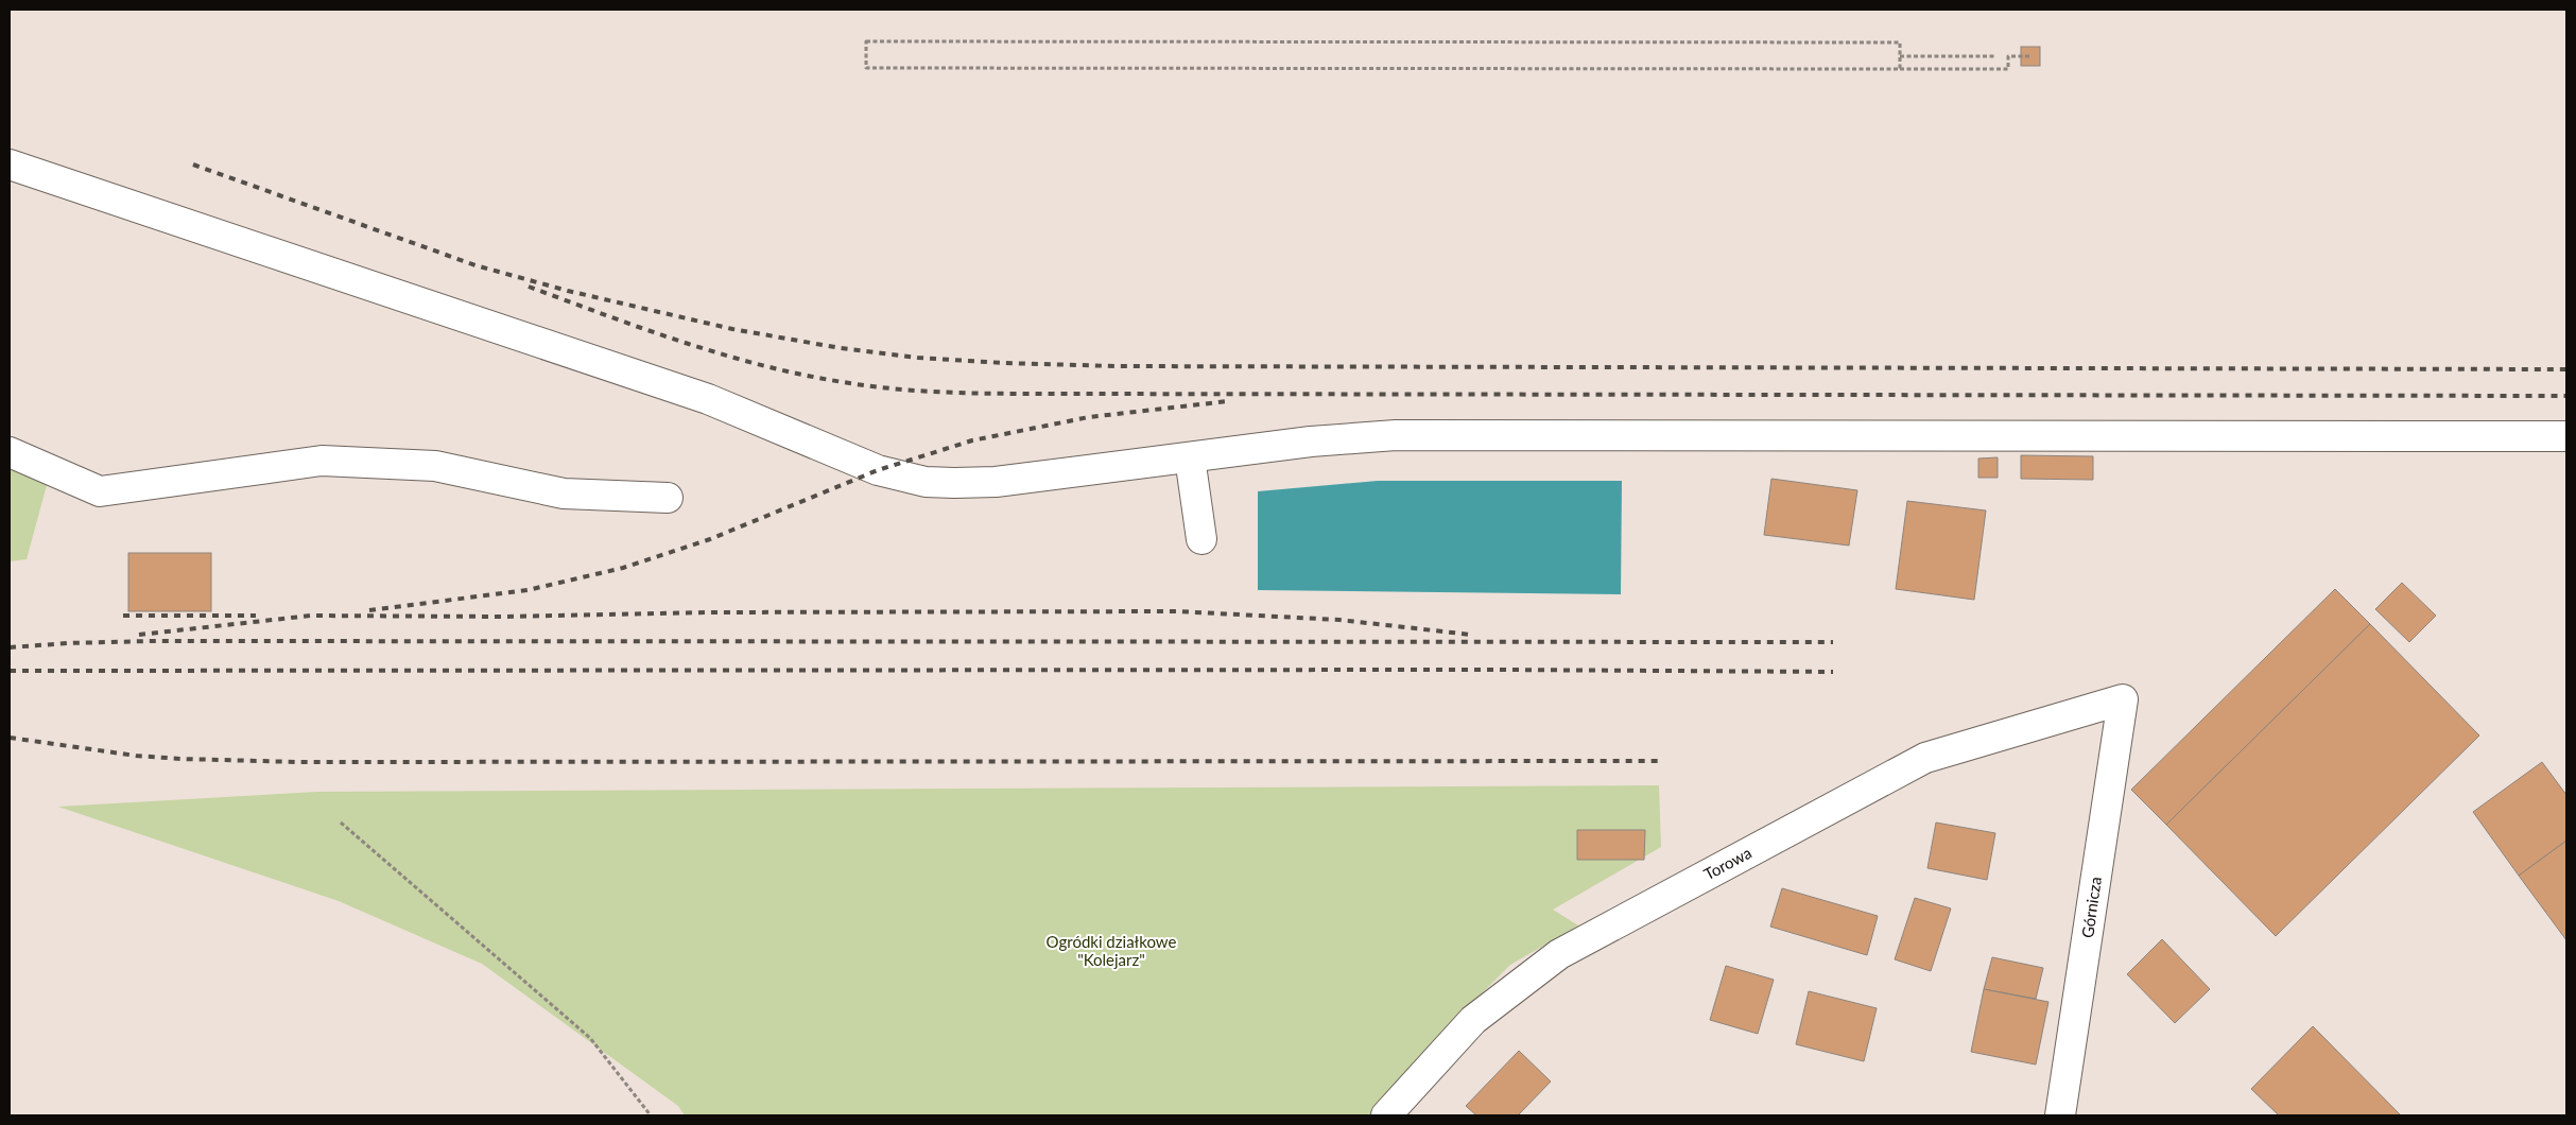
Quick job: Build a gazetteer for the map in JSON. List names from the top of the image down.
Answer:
{
  "streets": {
    "street": ["Torowa", "Górnicza"]
  },
  "crossings": [
    ["Torowa", "Górnicza"]
  ],
  "parks": ["Ogródki działkowe \"Kolejarz\""]
}
